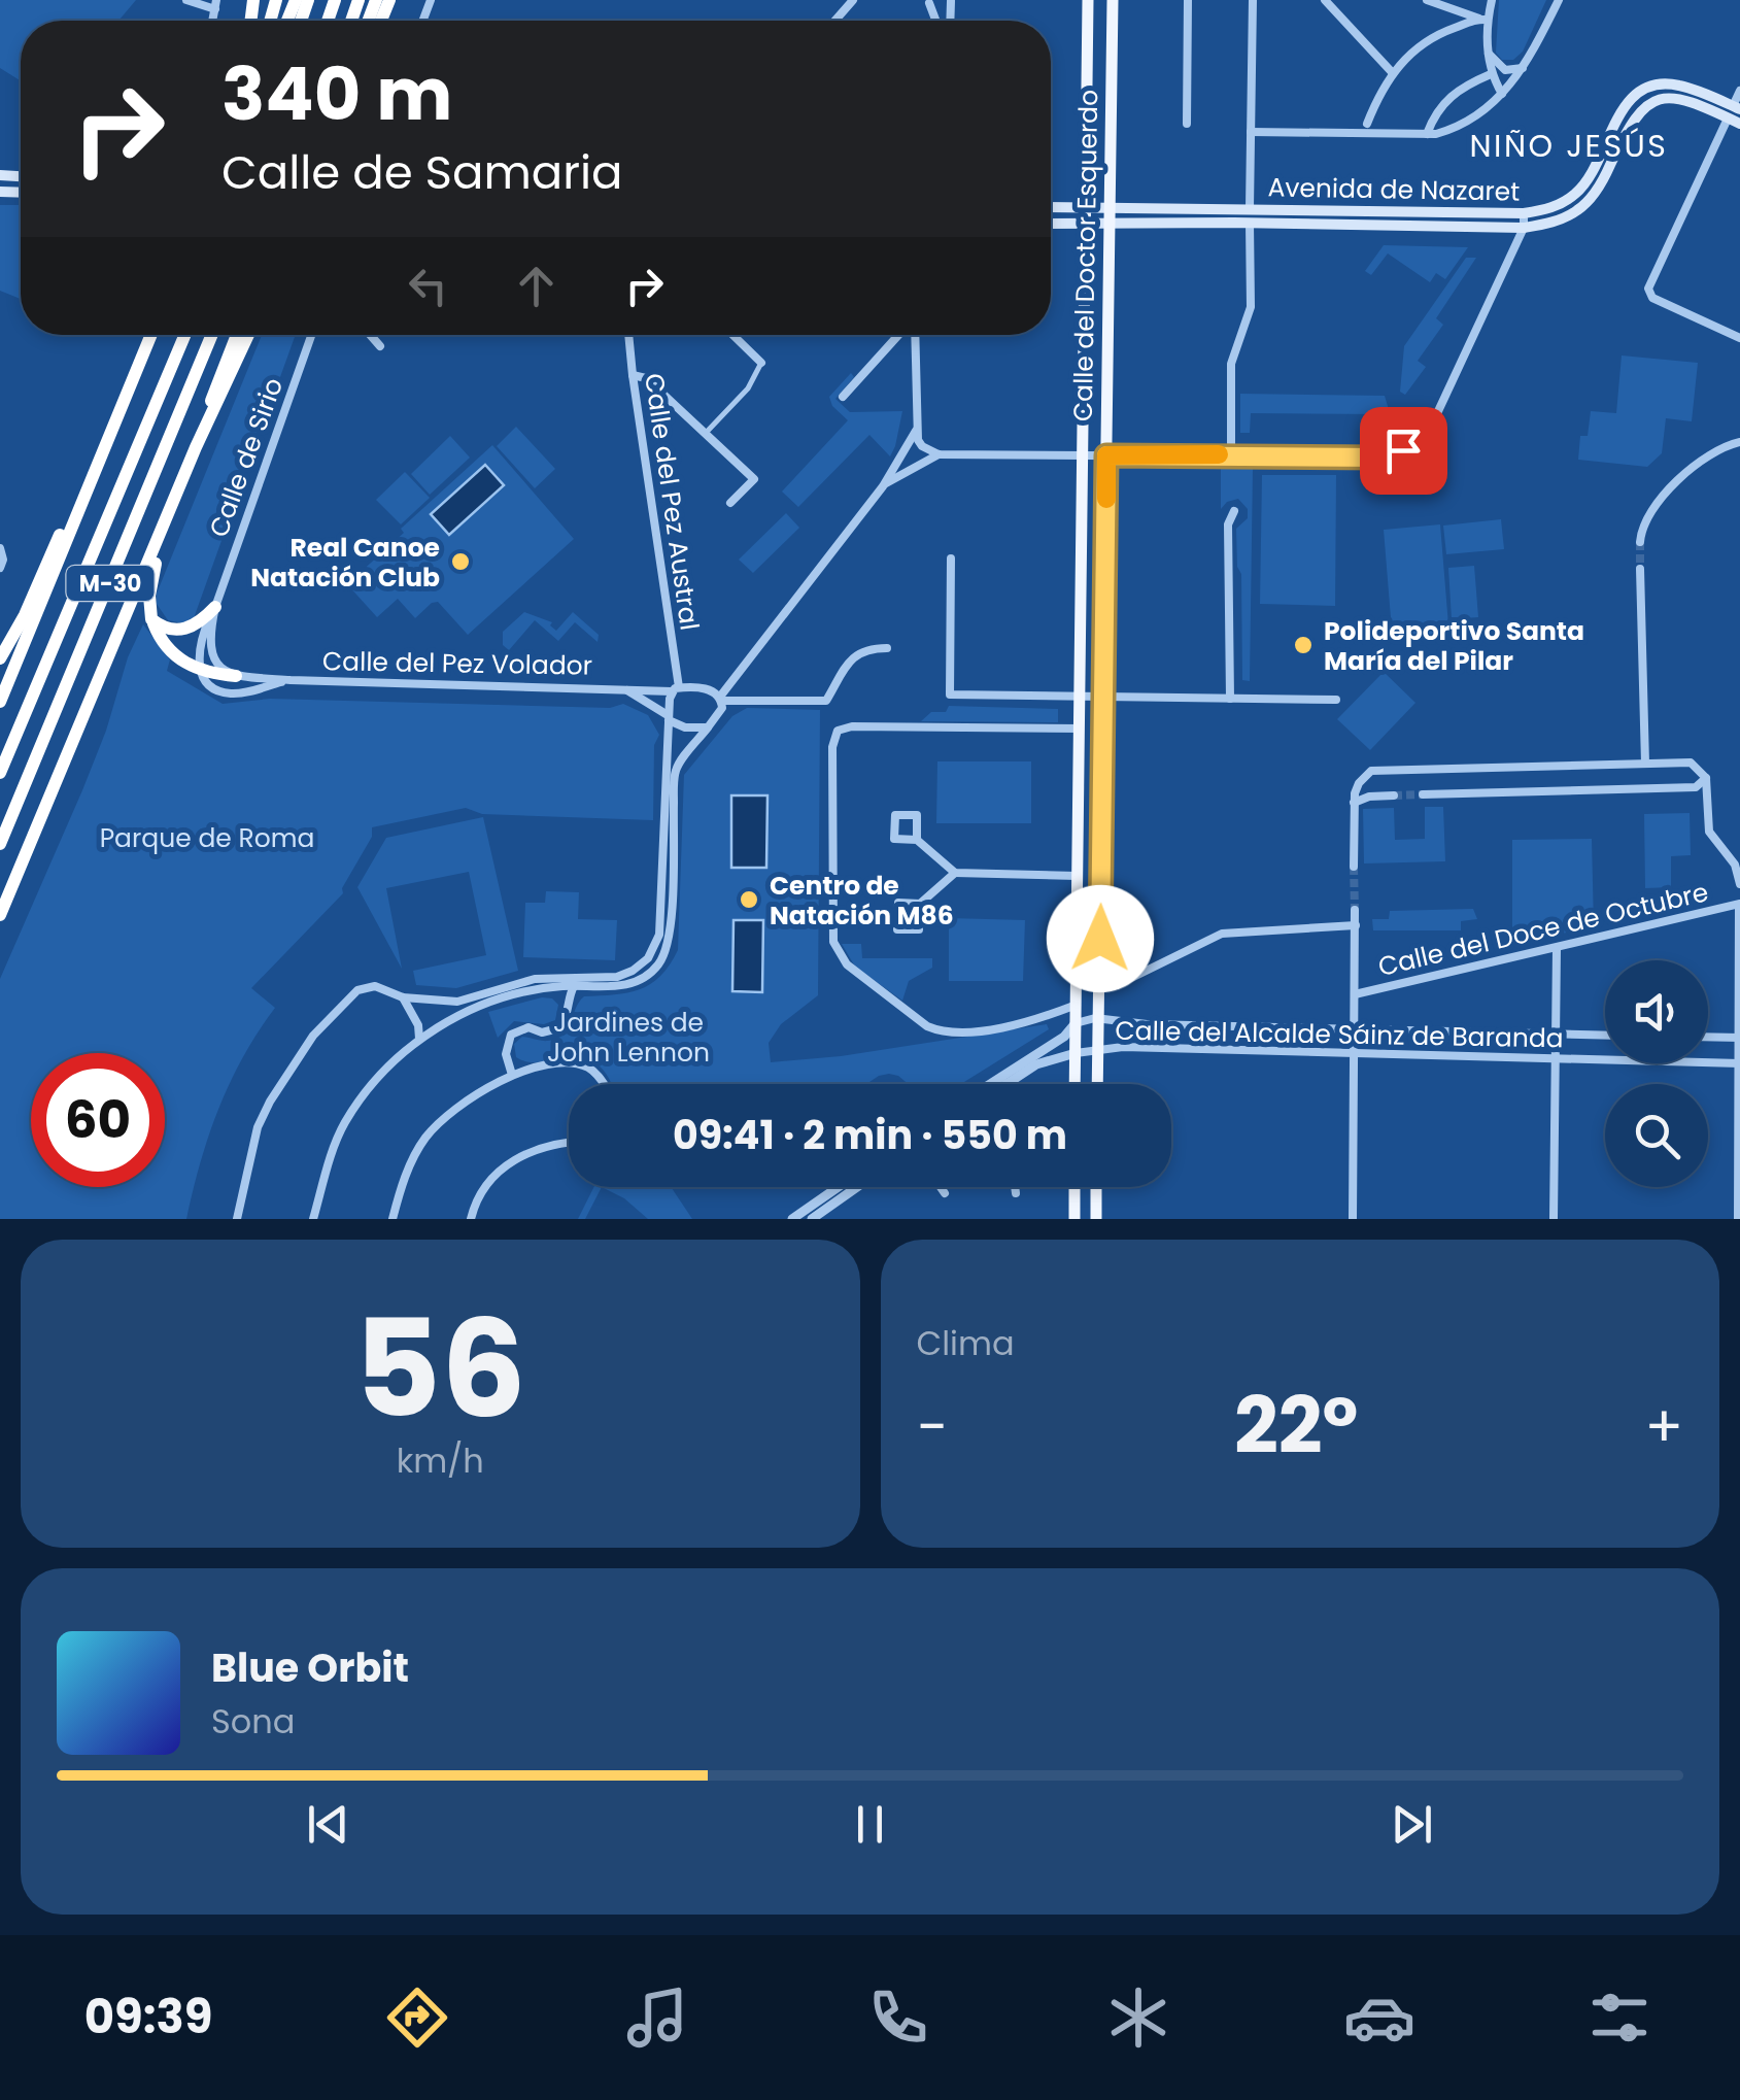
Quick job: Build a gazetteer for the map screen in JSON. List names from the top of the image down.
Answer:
{
  "streets": {
    "highway": ["M-30"],
    "main road": ["Avenida de Nazaret", "Calle del Doctor Esquerdo"],
    "street": [
      "Calle de Sirio",
      "Calle del Pez Austral",
      "Calle del Pez Volador",
      "Calle del Doce de Octubre",
      "Calle del Alcalde Sáinz de Baranda"
    ]
  },
  "crossings": [
    ["Avenida de Nazaret", "Calle del Doctor Esquerdo"],
    ["Calle del Doctor Esquerdo", "Calle del Alcalde Sáinz de Baranda"],
    ["Calle de Sirio", "Calle del Pez Volador"],
    ["Calle del Pez Austral", "Calle del Pez Volador"]
  ],
  "districts": ["NIÑO JESÚS"],
  "parks": ["Parque de Roma", "Jardines de John Lennon"],
  "places": ["Real Canoe Natación Club", "Polideportivo Santa María del Pilar", "Centro de Natación M86"],
  "page": {
    "turn": ["340 m", "Calle de Samaria"],
    "limit": "60",
    "trip": "09:41 · 2 min · 550 m",
    "tile": [
      ["56", "km/h"],
      "Clima"
    ],
    "heat": ["−", "22°", "+"],
    "song": ["Blue Orbit", "Sona"],
    "tabs": "09:39"
  }
}
